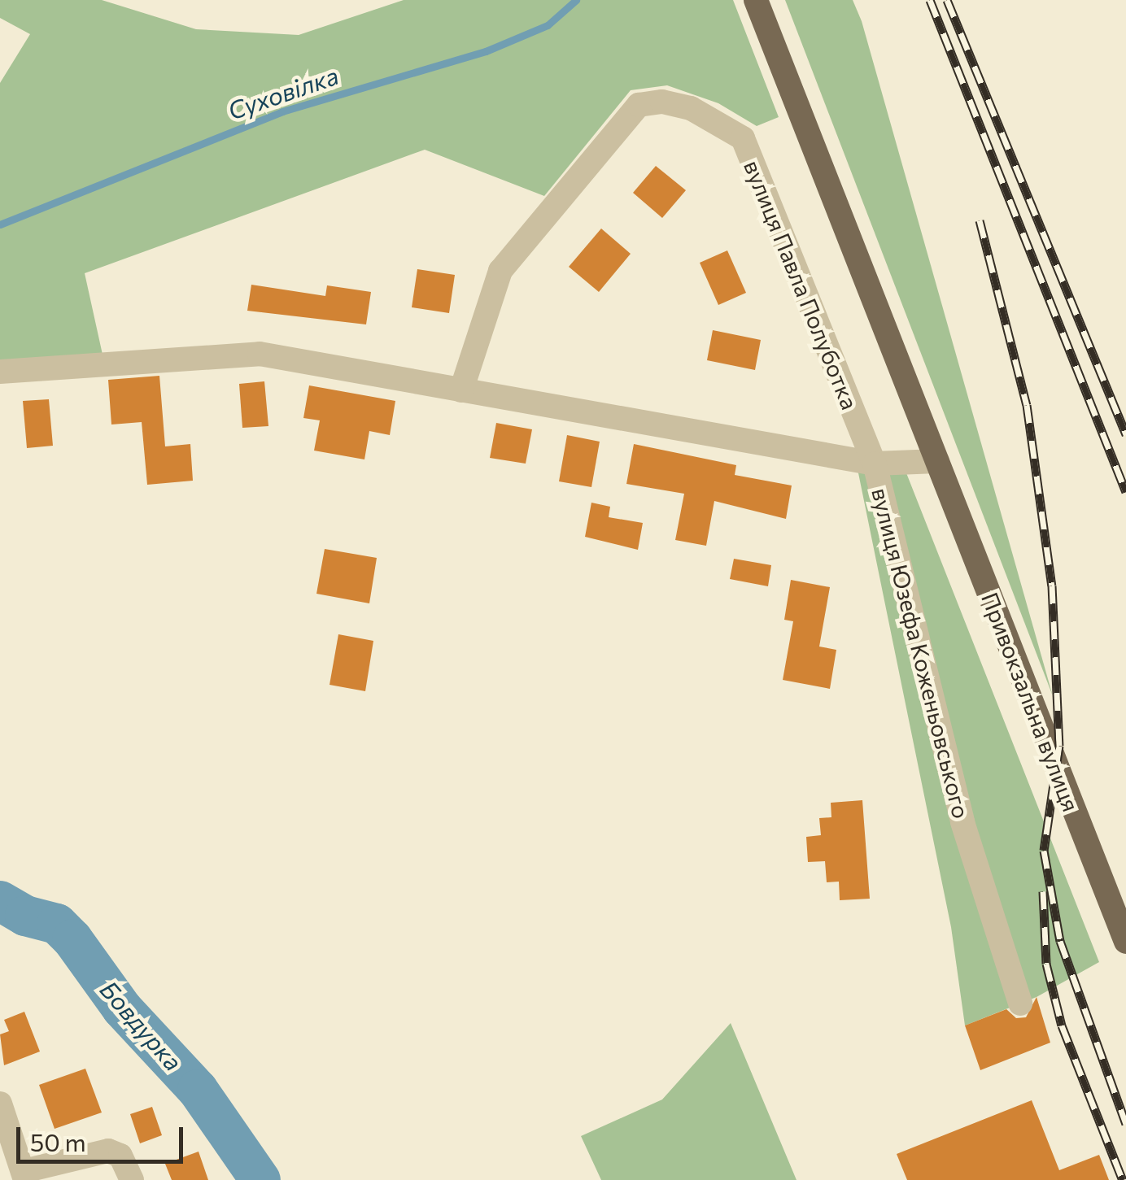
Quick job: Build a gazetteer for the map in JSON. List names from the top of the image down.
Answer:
{
  "streets": {
    "main road": ["Привокзальна вулиця"],
    "street": ["вулиця Павла Полуботка", "вулиця Юзефа Коженьовського"]
  },
  "crossings": [
    ["вулиця Павла Полуботка", "вулиця Юзефа Коженьовського"],
    ["вулиця Юзефа Коженьовського", "Привокзальна вулиця"]
  ],
  "water": ["Суховілка", "Бовдурка"],
  "scale_bar": "50 m"
}
